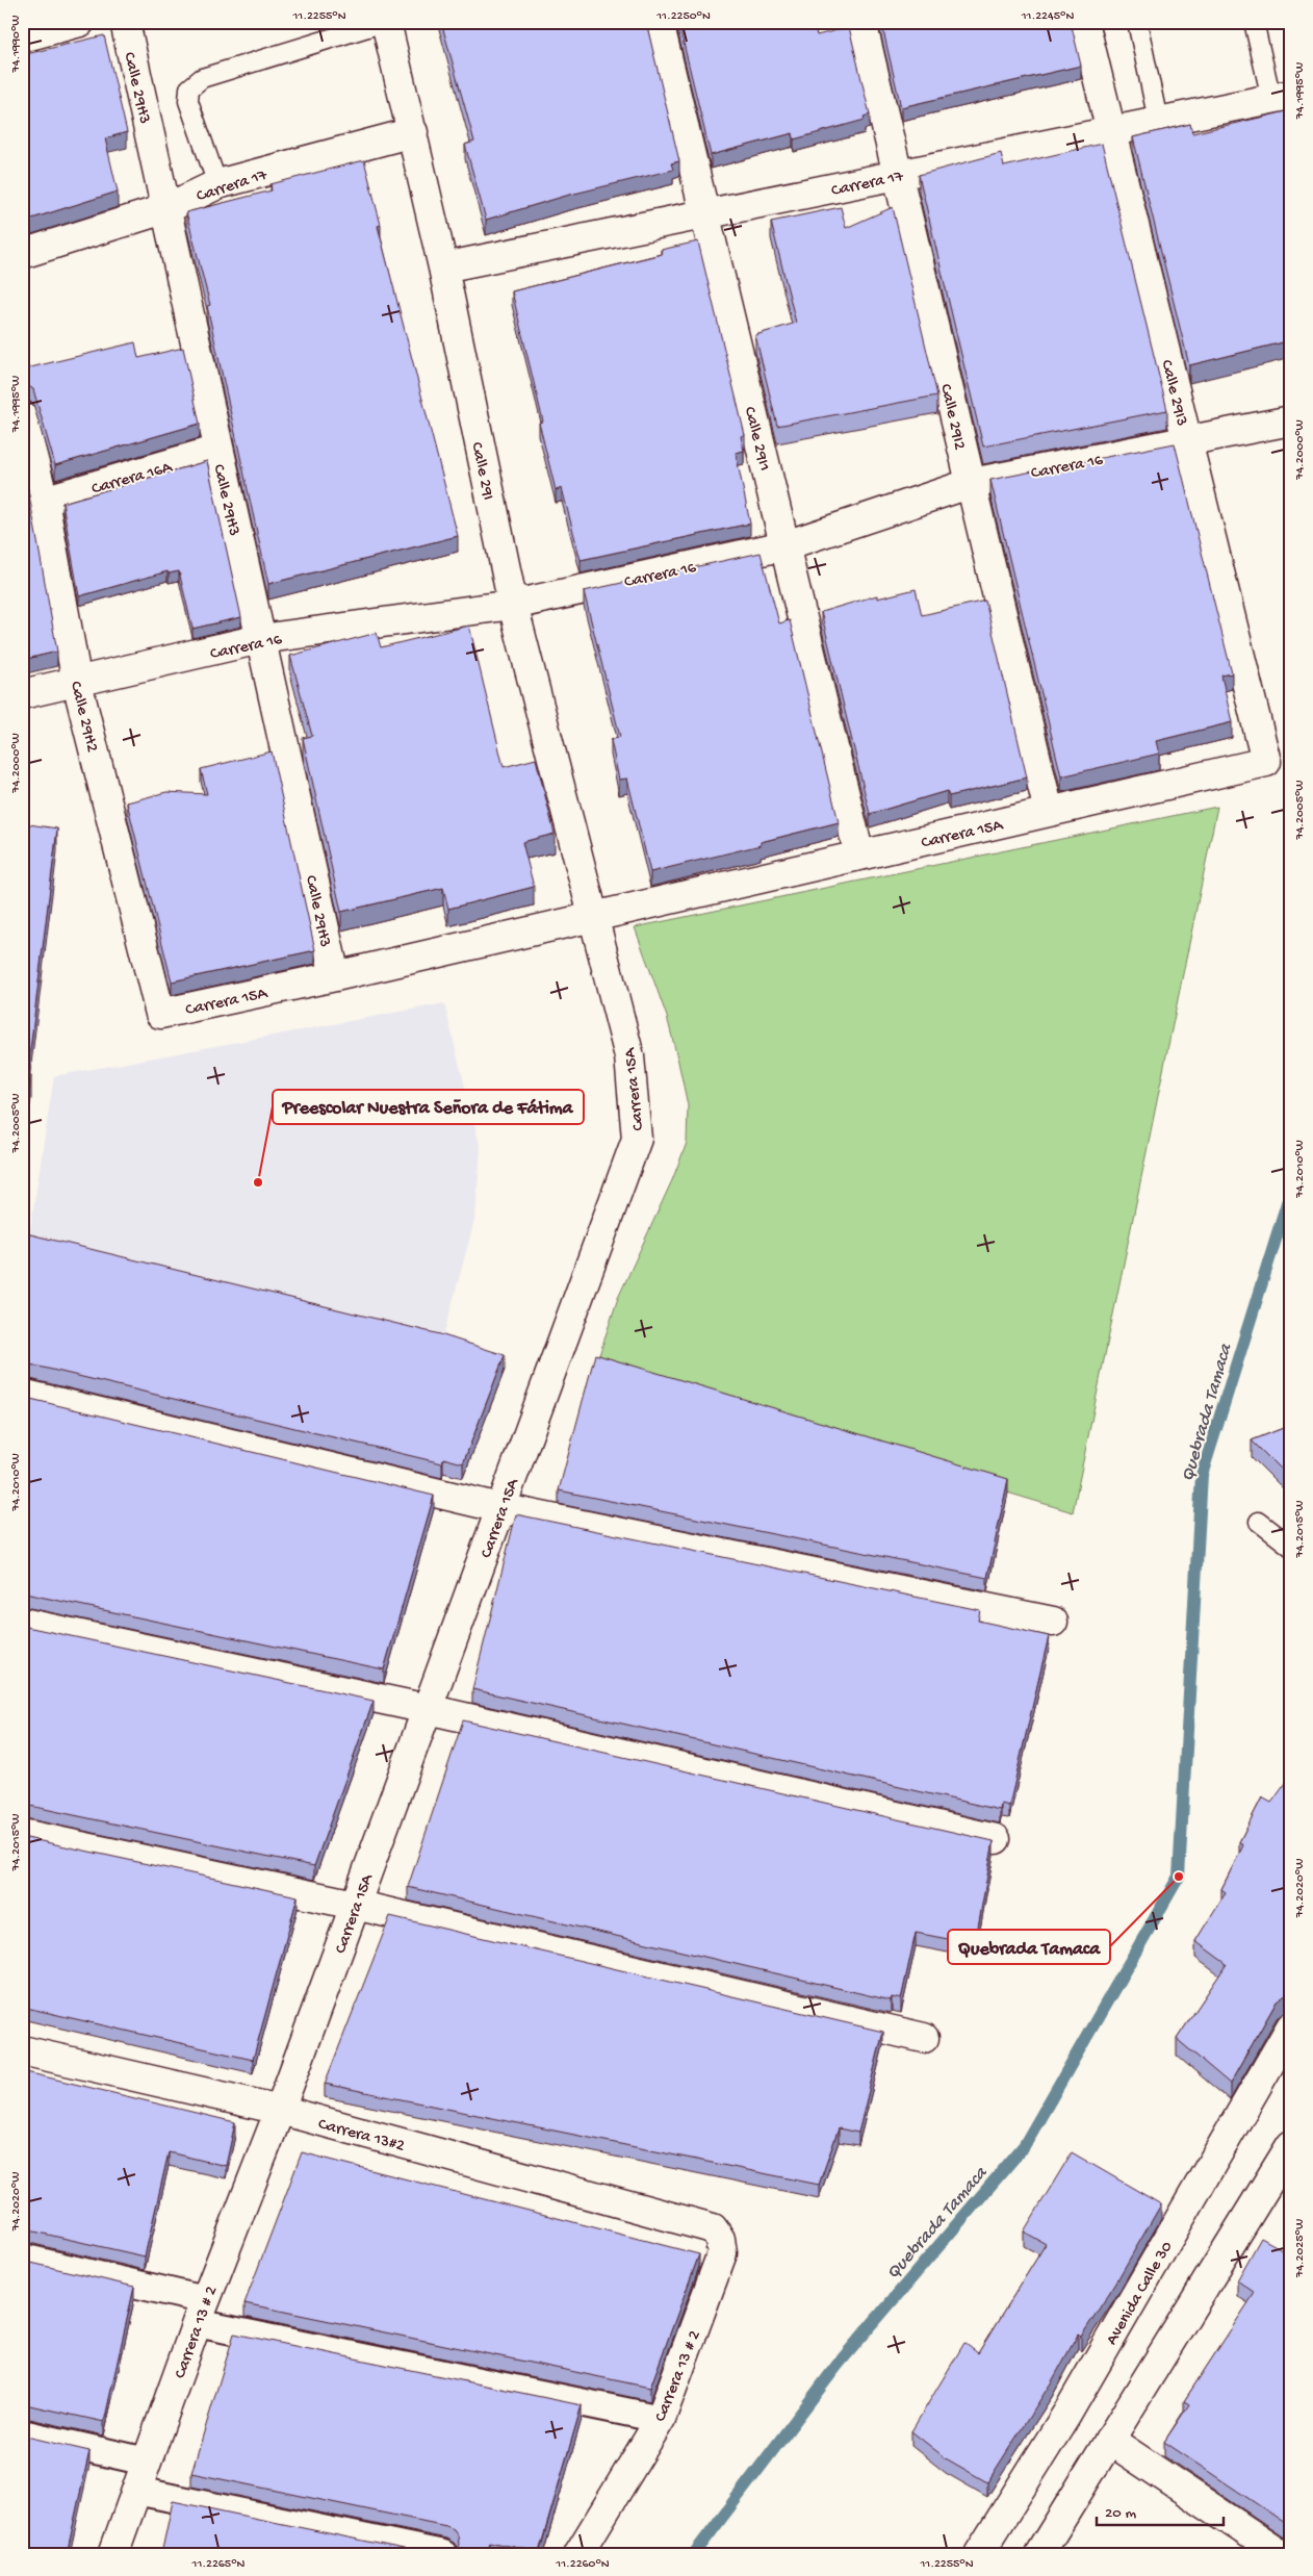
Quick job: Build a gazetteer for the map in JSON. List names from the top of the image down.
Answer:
{
  "streets": {
    "street": [
      "Calle 29H3",
      "Carrera 17",
      "Calle 29I3",
      "Calle 29I2",
      "Calle 29I1",
      "Carrera 16",
      "Calle 29I",
      "Carrera 16A",
      "Calle 29H2",
      "Carrera 15A",
      "Carrera 13#2",
      "Avenida Calle 30",
      "Carrera 13 # 2"
    ]
  },
  "crossings": [
    ["Calle 29H3", "Carrera 17"],
    ["Calle 29H3", "Carrera 16"],
    ["Calle 29H3", "Carrera 16A"],
    ["Calle 29H3", "Carrera 15A"],
    ["Carrera 17", "Calle 29I3"],
    ["Carrera 17", "Calle 29I2"],
    ["Carrera 17", "Calle 29I1"],
    ["Carrera 17", "Calle 29I"],
    ["Calle 29I3", "Carrera 16"],
    ["Calle 29I3", "Carrera 15A"],
    ["Calle 29I2", "Carrera 16"],
    ["Calle 29I2", "Carrera 15A"],
    ["Calle 29I1", "Carrera 16"],
    ["Calle 29I1", "Carrera 15A"],
    ["Carrera 16", "Calle 29I"],
    ["Carrera 16", "Calle 29H2"],
    ["Calle 29I", "Carrera 15A"],
    ["Carrera 16A", "Calle 29H2"],
    ["Calle 29H2", "Carrera 15A"],
    ["Carrera 15A", "Carrera 13#2"],
    ["Carrera 15A", "Carrera 13 # 2"],
    ["Carrera 13#2", "Carrera 13 # 2"]
  ],
  "water": ["Quebrada Tamaca"],
  "places": ["Preescolar Nuestra Señora de Fátima", "Quebrada Tamaca"],
  "scale_bar": "20 m",
  "coordinates": [
    "11.2255°N",
    "11.2250°N",
    "11.2245°N",
    "74.1990°W",
    "74.1995°W",
    "74.2000°W",
    "74.2005°W",
    "74.2010°W",
    "74.2015°W",
    "74.2020°W",
    "74.2025°W",
    "11.2265°N",
    "11.2260°N"
  ]
}
